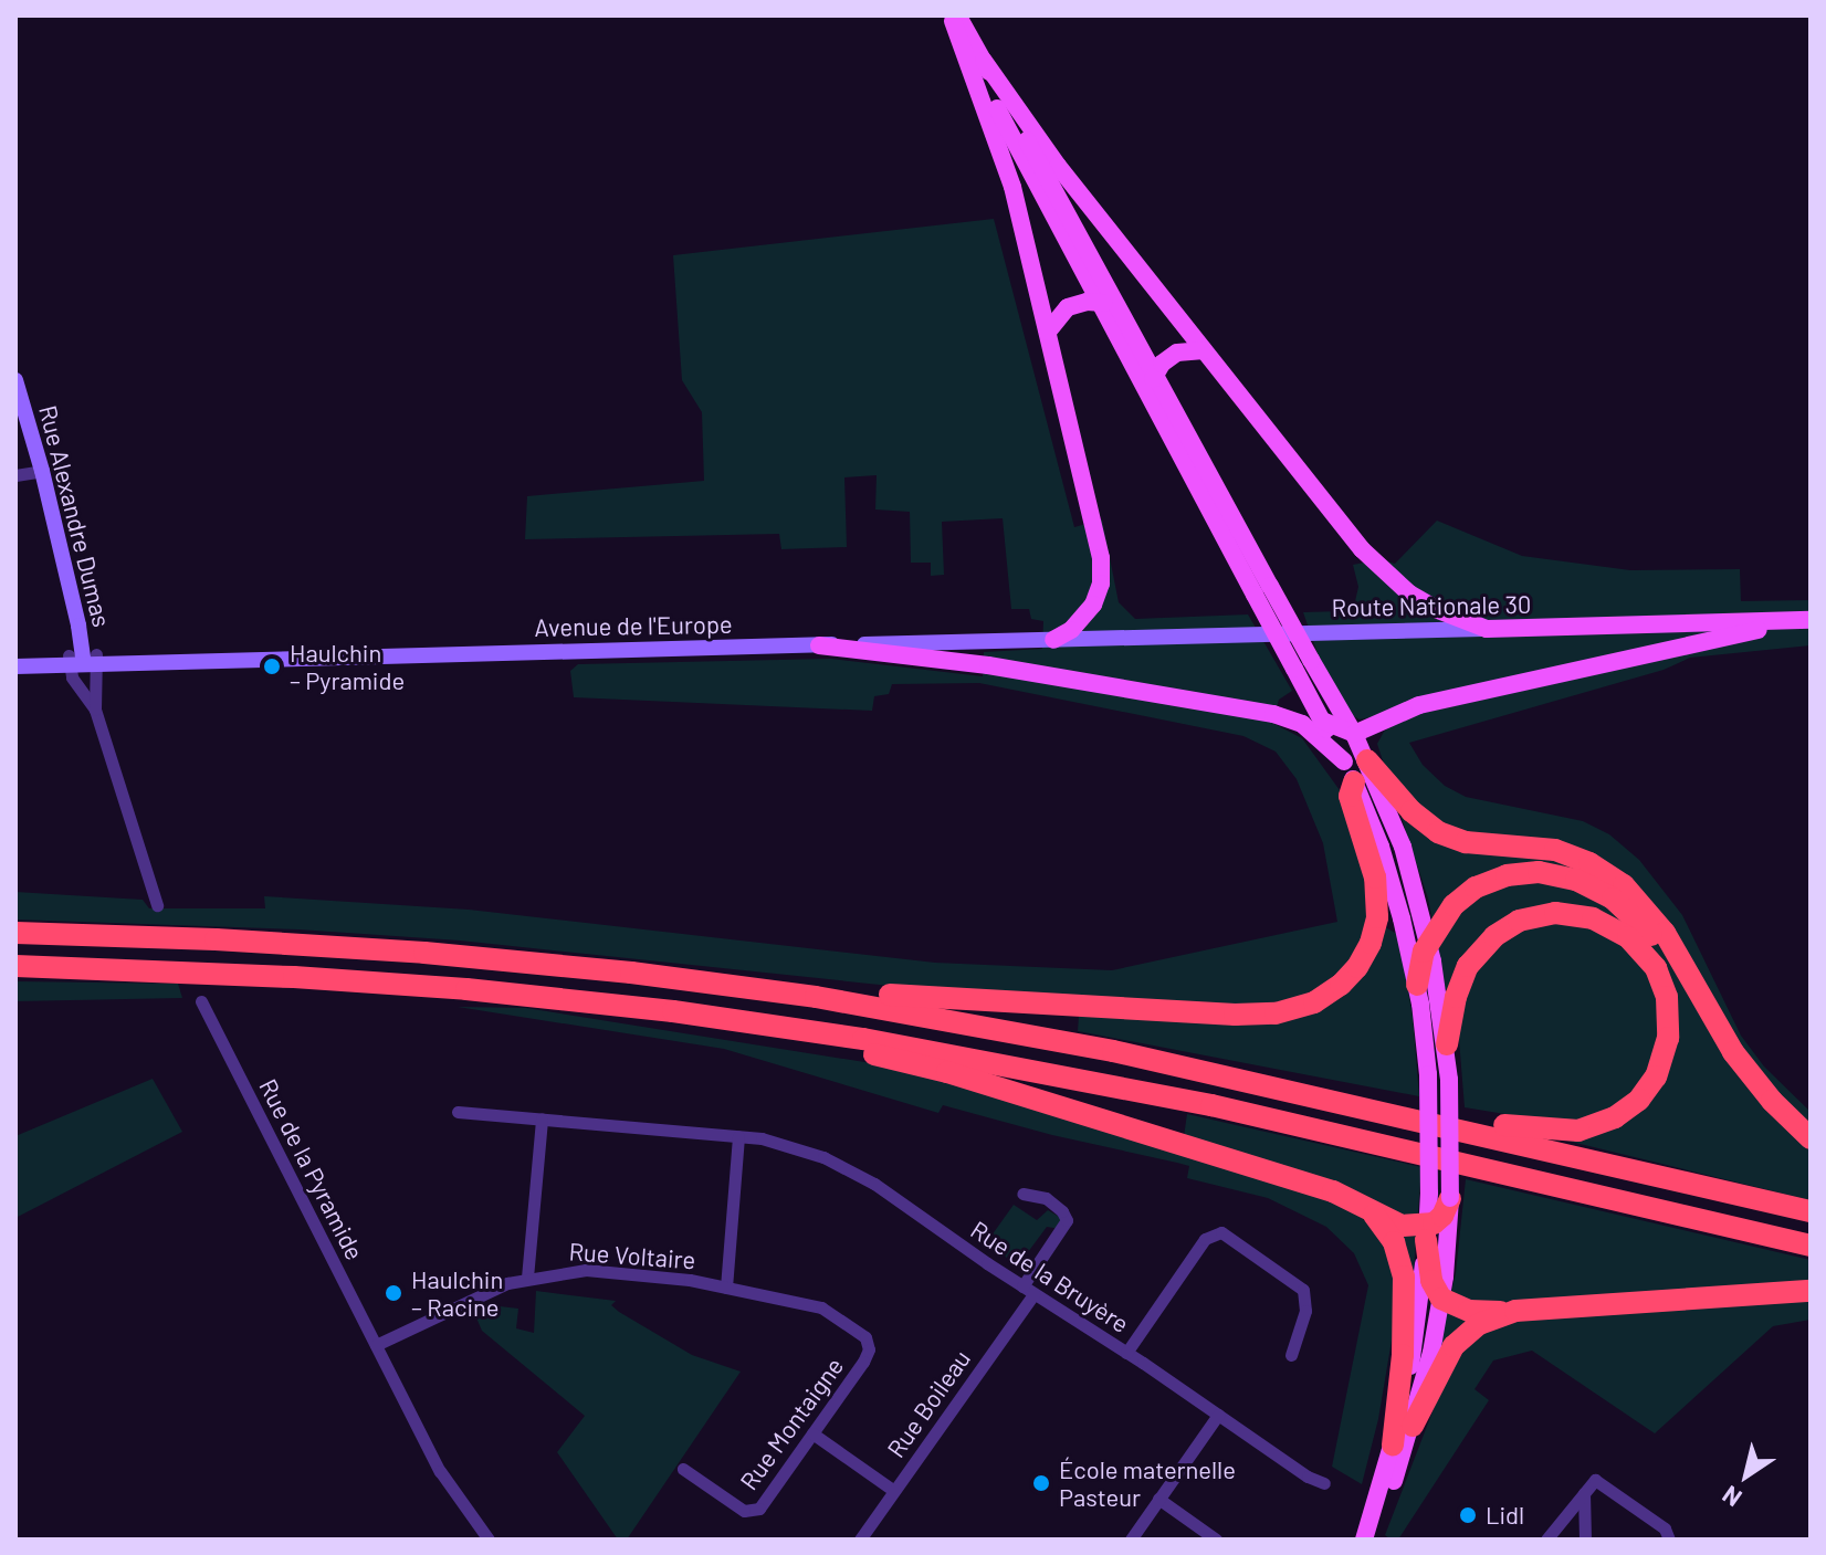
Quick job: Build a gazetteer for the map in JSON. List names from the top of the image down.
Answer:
{
  "streets": {
    "main road": ["Rue Alexandre Dumas", "Route Nationale 30", "Avenue de l'Europe"],
    "street": [
      "Rue de la Pyramide",
      "Rue Voltaire",
      "Rue de la Bruyère",
      "Rue Boileau",
      "Rue Montaigne"
    ]
  },
  "crossings": [
    ["Rue Alexandre Dumas", "Avenue de l'Europe"],
    ["Route Nationale 30", "Avenue de l'Europe"],
    ["Rue de la Pyramide", "Rue Voltaire"],
    ["Rue Voltaire", "Rue Montaigne"],
    ["Rue de la Bruyère", "Rue Boileau"]
  ],
  "places": [
    "Haulchin – Pyramide",
    "Haulchin – Racine",
    "École maternelle Pasteur",
    "Lidl"
  ],
  "north": "bottom left"
}
